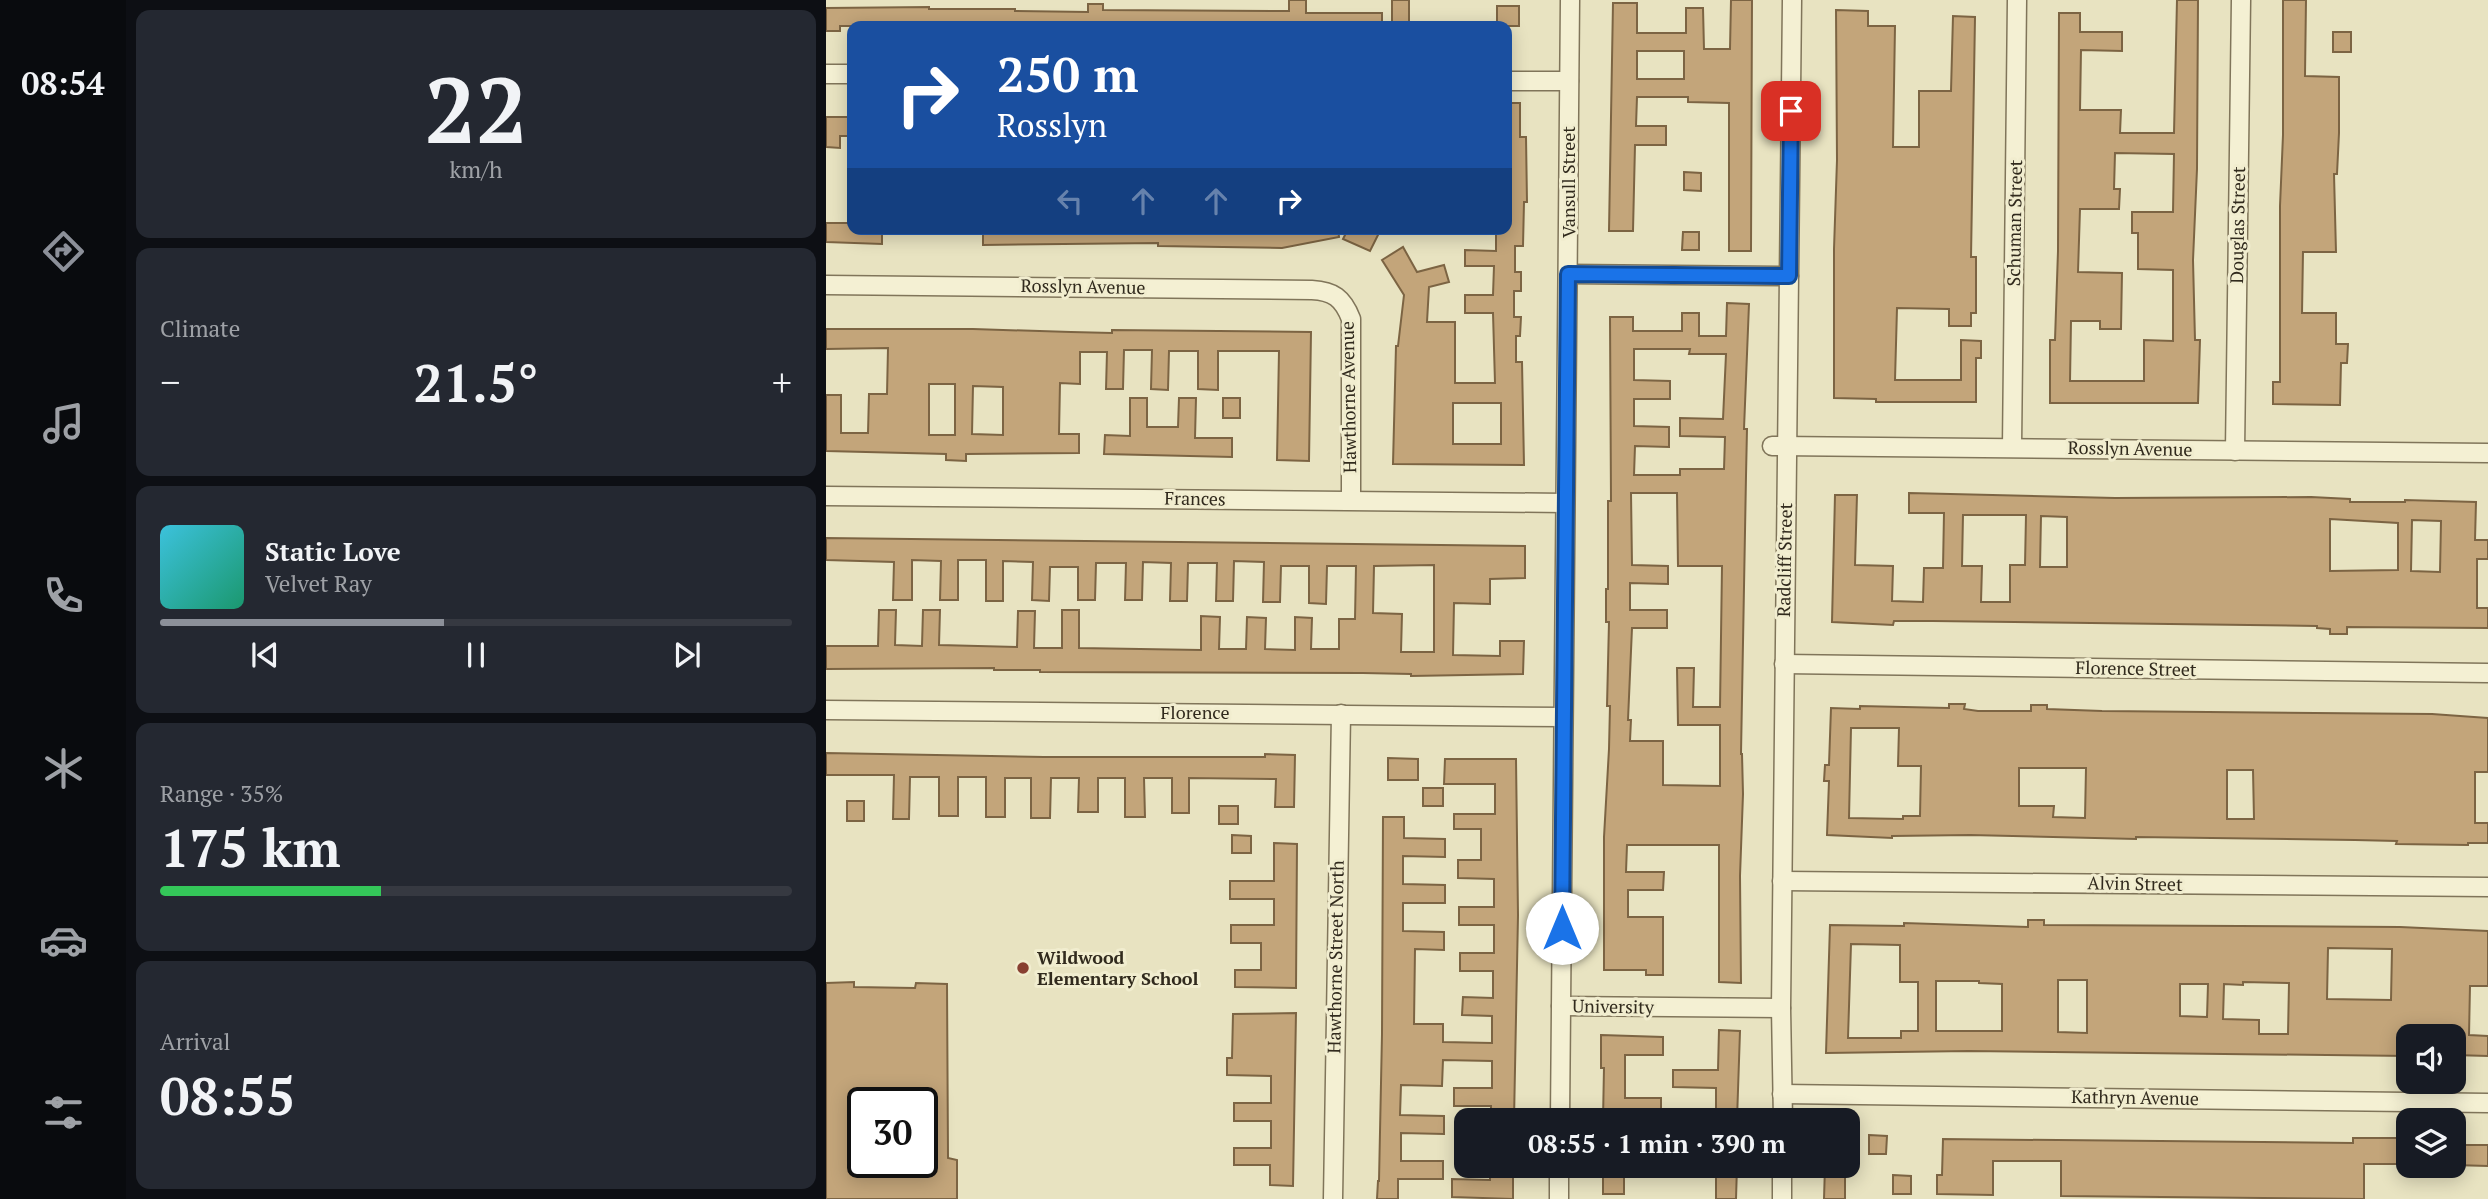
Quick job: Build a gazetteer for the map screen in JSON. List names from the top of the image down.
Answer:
{
  "streets": {
    "street": [
      "Vansull Street",
      "Schuman Street",
      "Douglas Street",
      "Rosslyn Avenue",
      "Hawthorne Avenue",
      "Frances",
      "Radcliff Street",
      "Florence Street",
      "Florence",
      "Alvin Street",
      "Hawthorne Street North",
      "University",
      "Kathryn Avenue"
    ]
  },
  "crossings": [
    ["Vansull Street", "Frances"],
    ["Vansull Street", "Florence"],
    ["Vansull Street", "University"],
    ["Schuman Street", "Rosslyn Avenue"],
    ["Douglas Street", "Rosslyn Avenue"],
    ["Rosslyn Avenue", "Hawthorne Avenue"],
    ["Rosslyn Avenue", "Radcliff Street"],
    ["Hawthorne Avenue", "Frances"],
    ["Radcliff Street", "Florence Street"],
    ["Radcliff Street", "Alvin Street"],
    ["Radcliff Street", "University"],
    ["Radcliff Street", "Kathryn Avenue"],
    ["Florence", "Hawthorne Street North"]
  ],
  "places": ["Wildwood Elementary School"],
  "page": {
    "tabs": "08:54",
    "tile": [
      ["22", "km/h"],
      "Climate",
      ["Range · 35%", "175 km"],
      ["Arrival", "08:55"]
    ],
    "turn": ["250 m", "Rosslyn"],
    "heat": ["−", "21.5°", "+"],
    "song": ["Static Love", "Velvet Ray"],
    "limit": "30",
    "trip": "08:55 · 1 min · 390 m"
  }
}
